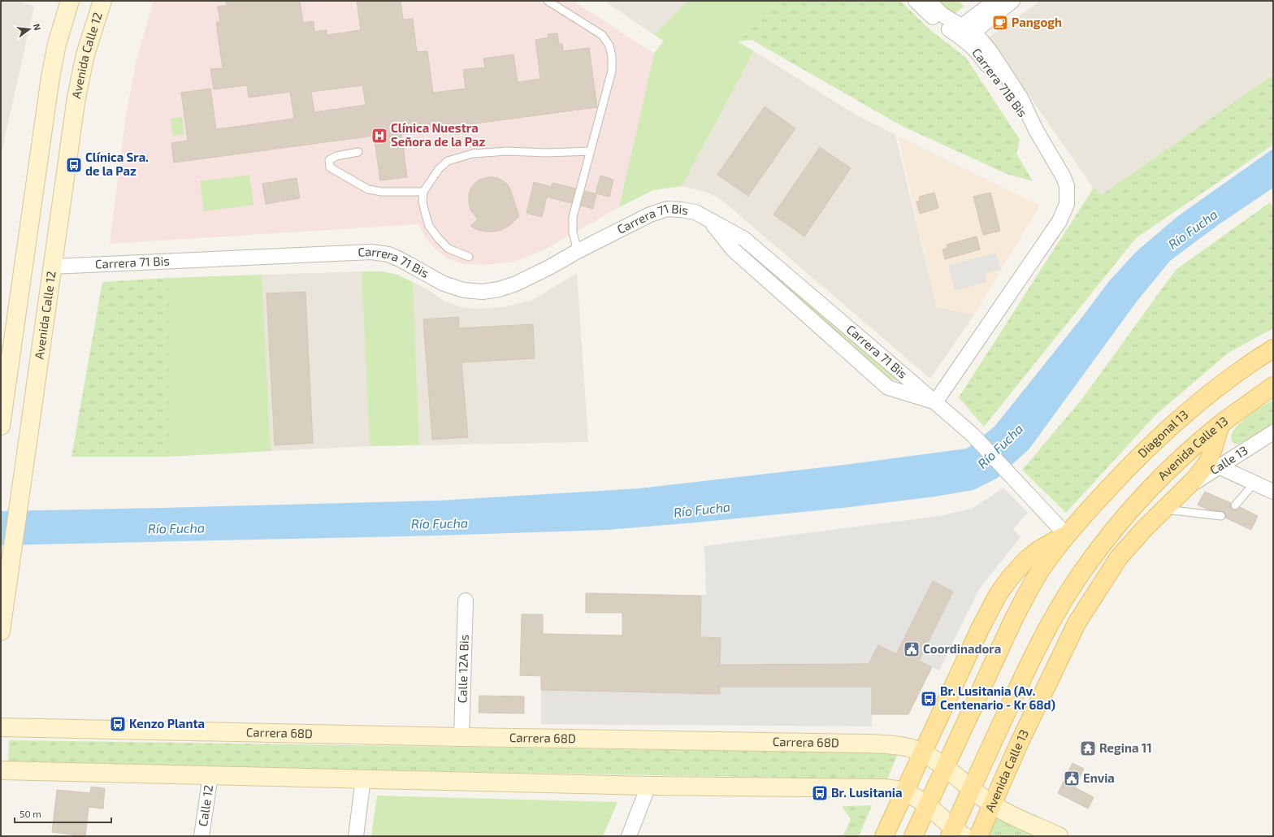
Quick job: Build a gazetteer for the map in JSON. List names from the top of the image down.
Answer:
{
  "streets": {
    "main road": [
      "Avenida Calle 12",
      "Diagonal 13",
      "Avenida Calle 13",
      "Carrera 68D"
    ],
    "street": [
      "Carrera 71B Bis",
      "Carrera 71 Bis",
      "Calle 13",
      "Calle 12A Bis",
      "Calle 12"
    ]
  },
  "crossings": [
    ["Avenida Calle 12", "Carrera 71 Bis"],
    ["Carrera 71B Bis", "Carrera 71 Bis"],
    ["Carrera 71 Bis", "Diagonal 13"],
    ["Avenida Calle 13", "Calle 13"],
    ["Avenida Calle 13", "Carrera 68D"],
    ["Calle 12A Bis", "Carrera 68D"]
  ],
  "water": ["Río Fucha"],
  "places": {
    "cafe": ["Pangogh"],
    "hospital": ["Clínica Nuestra Señora de la Paz"],
    "bus stop": [
      "Clínica Sra. de la Paz",
      "Br. Lusitania (Av. Centenario - Kr 68d)",
      "Kenzo Planta",
      "Br. Lusitania"
    ],
    "public building": ["Coordinadora", "Envia"],
    "temple": ["Regina 11"]
  },
  "scale_bar": "50 m",
  "north": "right"
}
